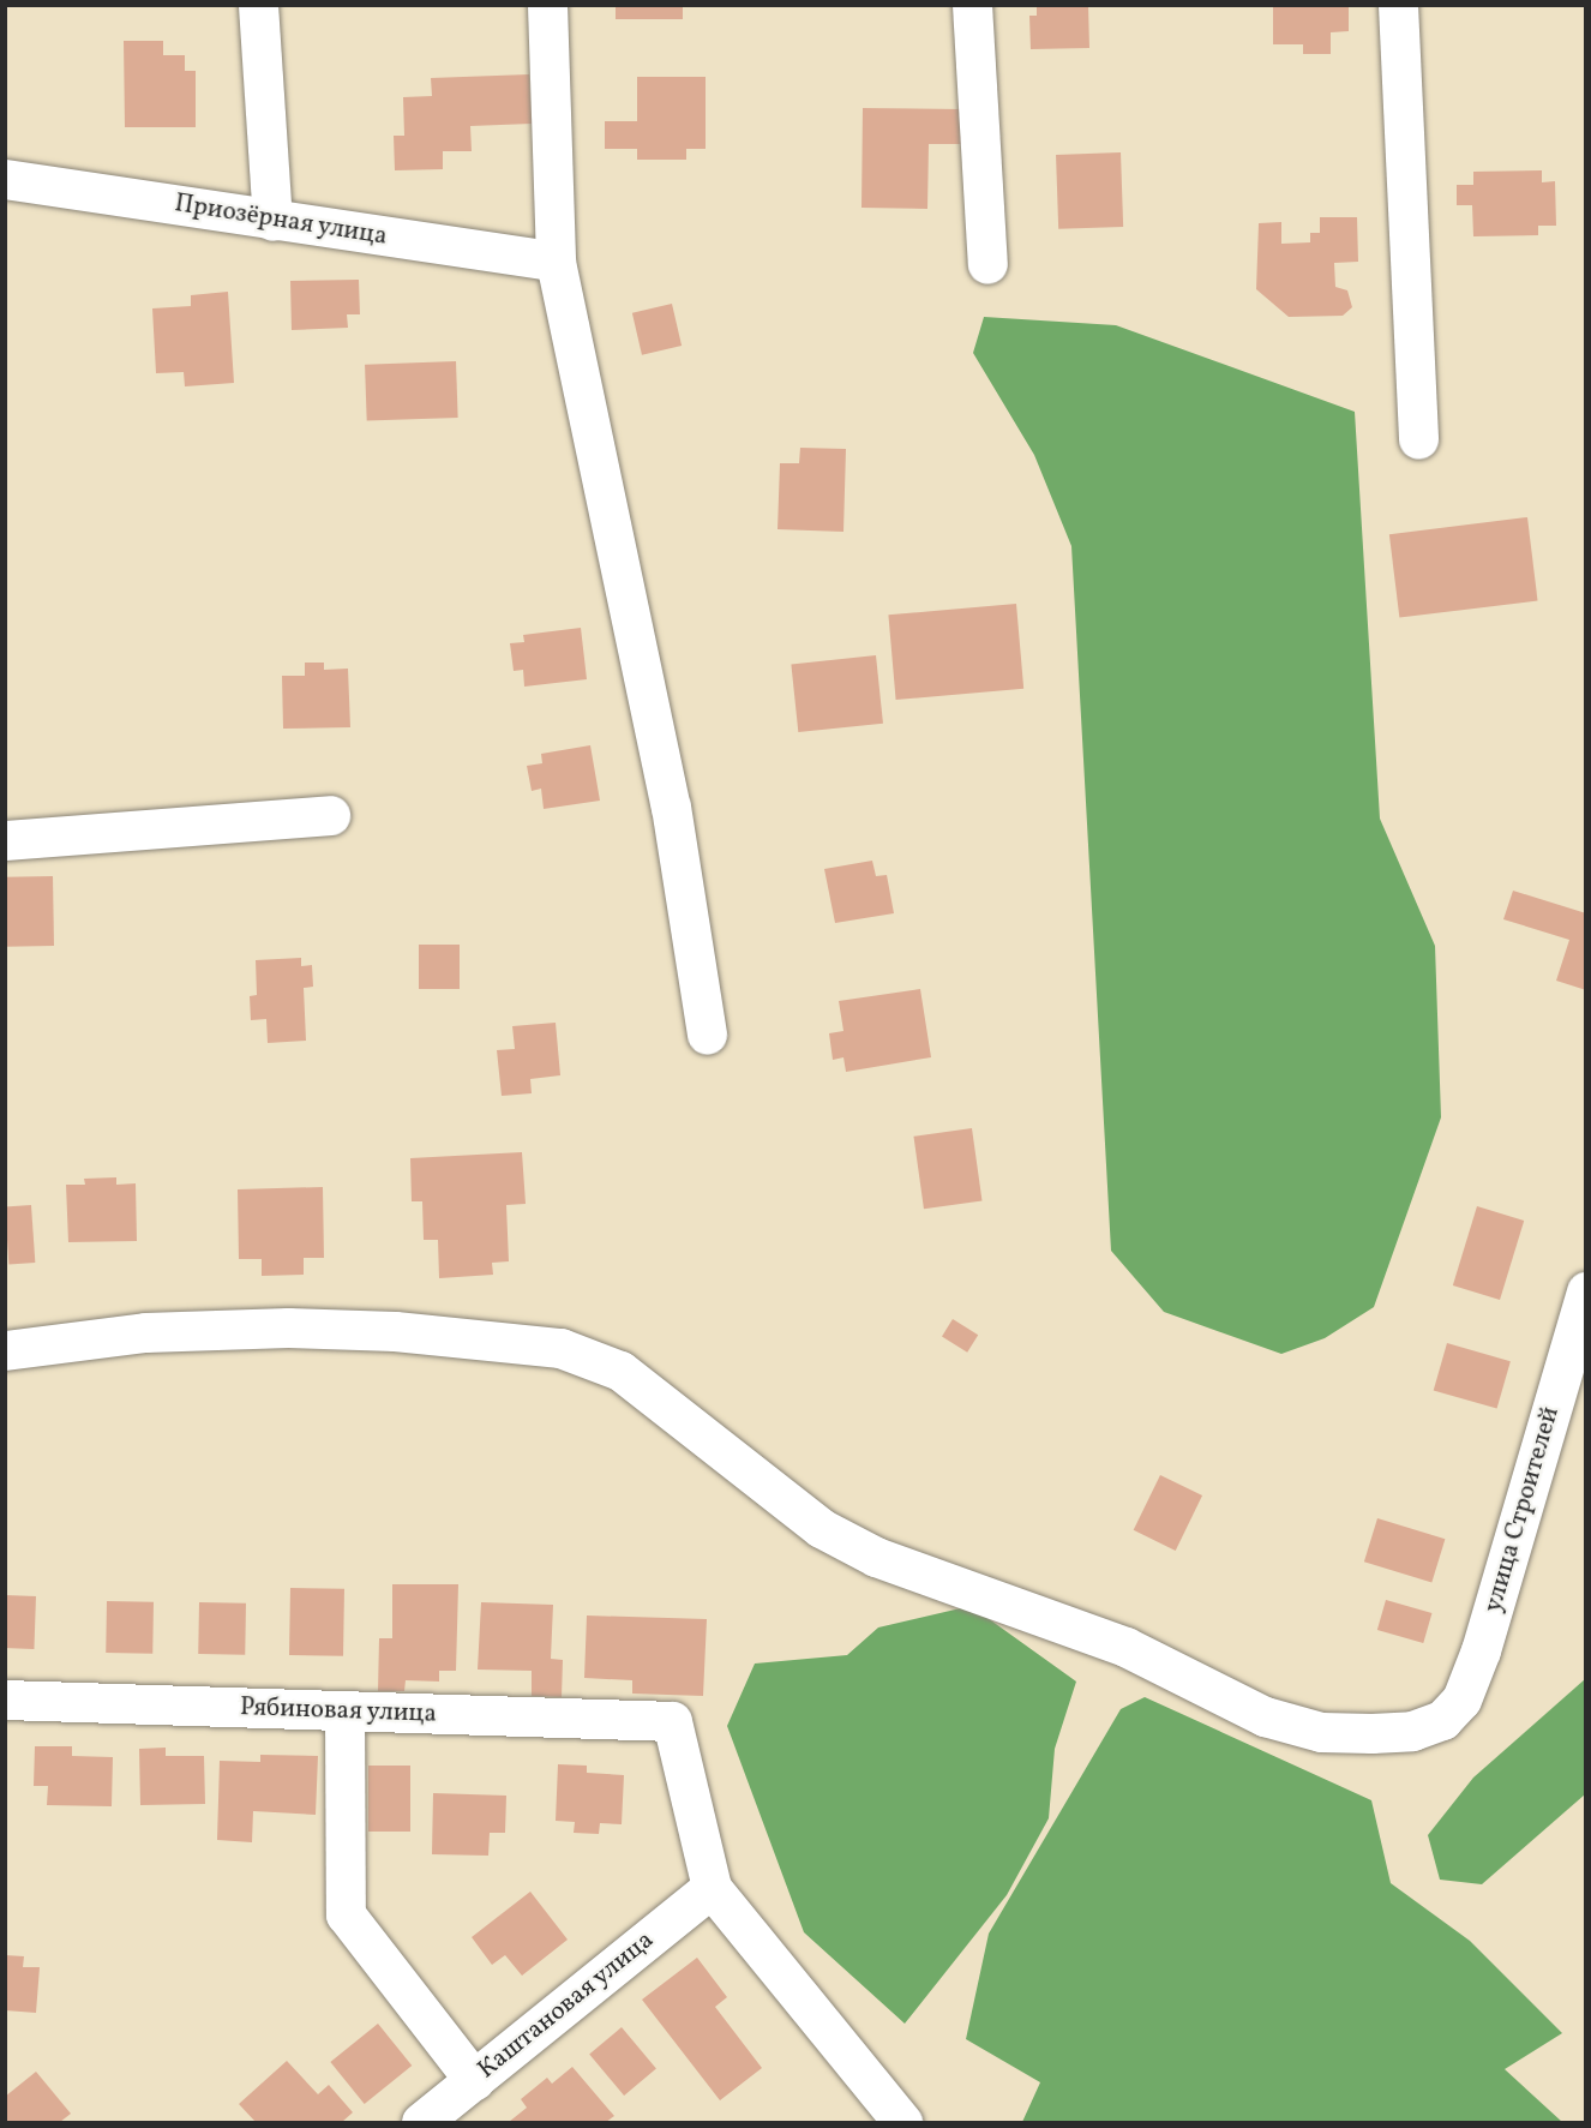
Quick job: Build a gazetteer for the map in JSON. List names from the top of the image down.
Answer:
{
  "streets": {
    "street": [
      "Приозёрная улица",
      "улица Строителей",
      "Рябиновая улица",
      "Каштановая улица"
    ]
  },
  "crossings": [
    ["Рябиновая улица", "Каштановая улица"]
  ]
}
